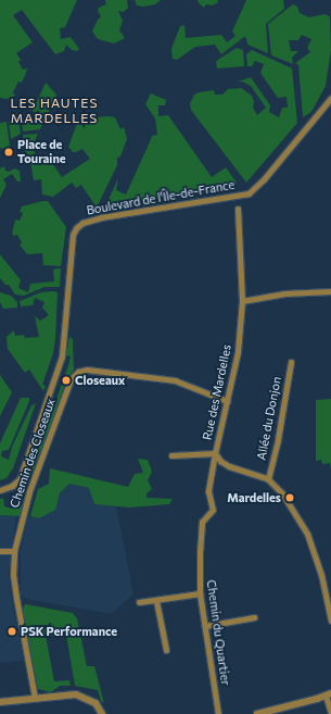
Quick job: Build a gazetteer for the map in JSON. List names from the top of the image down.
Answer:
{
  "streets": {
    "street": [
      "Boulevard de l'Île-de-France",
      "Rue des Mardelles",
      "Allée du Donjon",
      "Chemin des Closeaux",
      "Chemin du Quartier"
    ]
  },
  "crossings": [
    ["Rue des Mardelles", "Allée du Donjon"],
    ["Rue des Mardelles", "Chemin des Closeaux"],
    ["Rue des Mardelles", "Chemin du Quartier"]
  ],
  "districts": ["LES HAUTES MARDELLES"],
  "places": [
    "Place de Touraine",
    "Closeaux",
    "Mardelles",
    "PSK Performance"
  ]
}
